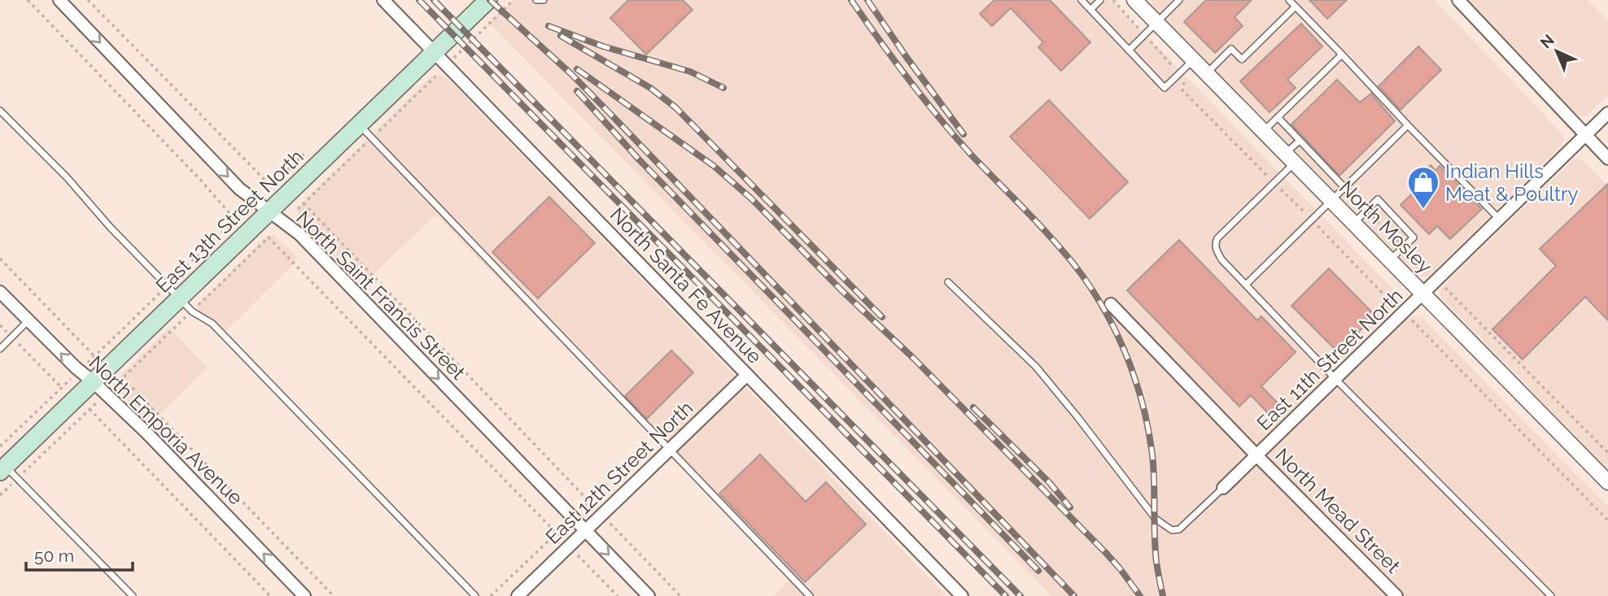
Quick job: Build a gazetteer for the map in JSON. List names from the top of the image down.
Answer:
{
  "streets": {
    "main road": ["East 13th Street North"],
    "street": [
      "North Mosley",
      "North Santa Fe Avenue",
      "North Saint Francis Street",
      "East 11th Street North",
      "North Emporia Avenue",
      "East 12th Street North",
      "North Mead Street"
    ]
  },
  "crossings": [
    ["East 13th Street North", "North Santa Fe Avenue"],
    ["East 13th Street North", "North Saint Francis Street"],
    ["East 13th Street North", "North Emporia Avenue"],
    ["North Mosley", "East 11th Street North"],
    ["North Santa Fe Avenue", "East 12th Street North"],
    ["North Saint Francis Street", "East 12th Street North"],
    ["East 11th Street North", "North Mead Street"]
  ],
  "one_way": ["North Saint Francis Street", "North Emporia Avenue"],
  "places": {
    "shop": ["Indian Hills Meat & Poultry"]
  },
  "scale_bar": "50 m",
  "north": "top left"
}
